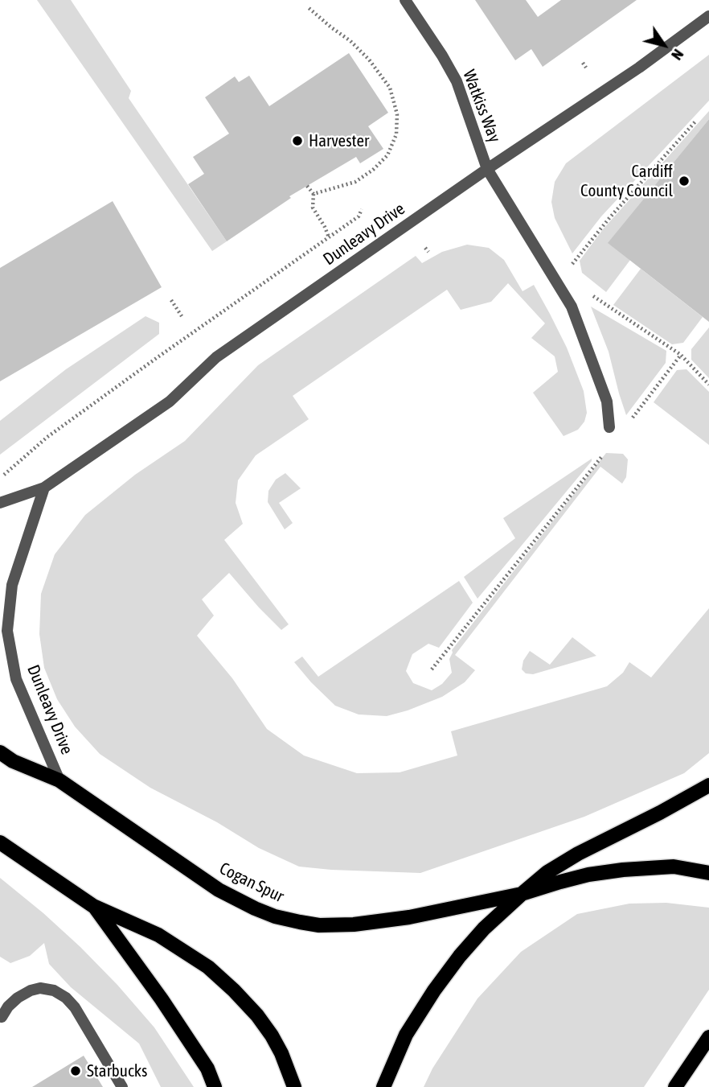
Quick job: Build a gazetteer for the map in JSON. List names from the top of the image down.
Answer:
{
  "streets": {
    "main road": ["Cogan Spur"],
    "street": ["Watkiss Way", "Dunleavy Drive"]
  },
  "crossings": [
    ["Watkiss Way", "Dunleavy Drive"],
    ["Dunleavy Drive", "Cogan Spur"]
  ],
  "places": ["Harvester", "Cardiff County Council", "Starbucks"],
  "north": "bottom right"
}
